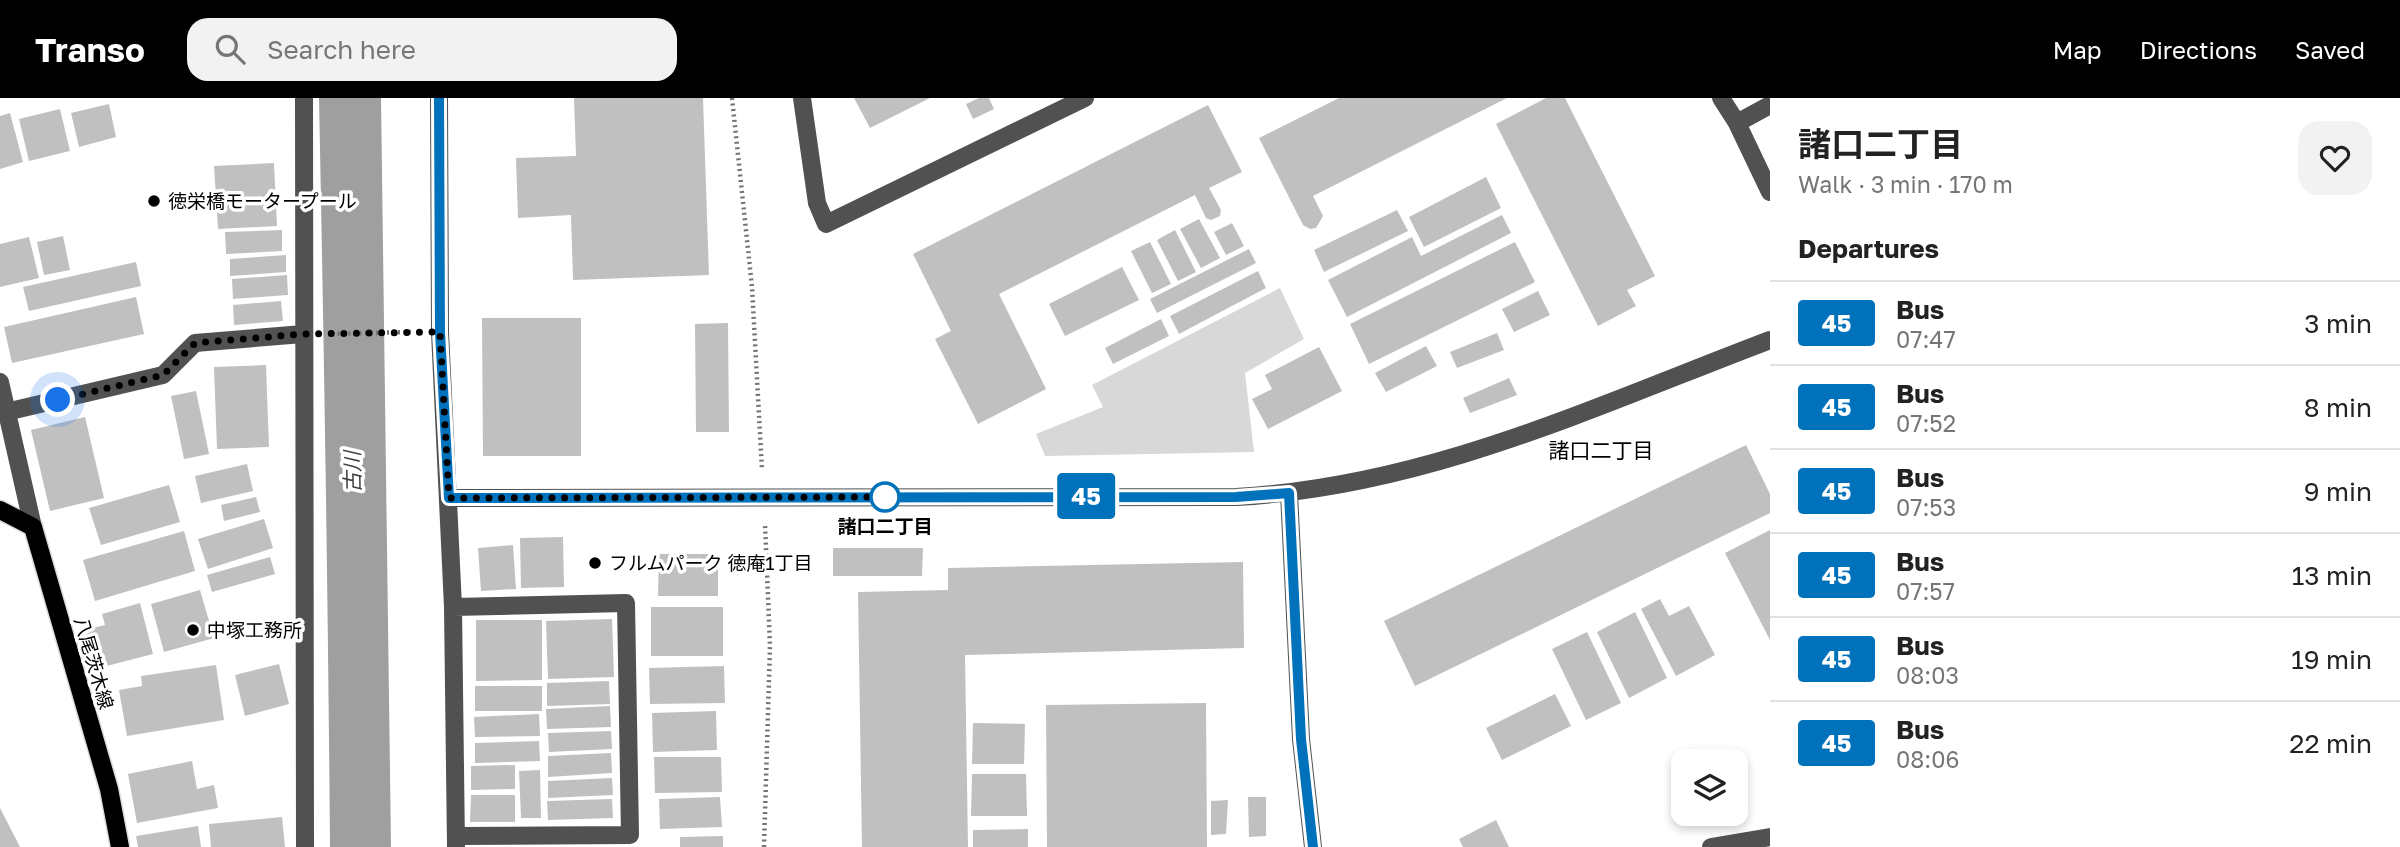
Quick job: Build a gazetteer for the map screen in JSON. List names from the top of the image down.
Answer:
{
  "streets": {
    "main road": ["八尾茨木線"]
  },
  "districts": ["諸口二丁目"],
  "water": ["古川"],
  "places": [
    "徳栄橋モータープール",
    "諸口二丁目",
    "フルムパーク 徳庵1丁目",
    "中塚工務所"
  ],
  "lines": ["bus line 45"],
  "page": {
    "header": "Transo",
    "search": "Search here",
    "nav": ["Map", "Directions", "Saved"],
    "on_map": "45",
    "heading": [
      ["諸口二丁目", "Walk · 3 min · 170 m"],
      "Departures"
    ],
    "list": [
      {
        "mark": "45",
        "name": "Bus",
        "note": "07:47",
        "value": "3 min"
      },
      {
        "mark": "45",
        "name": "Bus",
        "note": "07:52",
        "value": "8 min"
      },
      {
        "mark": "45",
        "name": "Bus",
        "note": "07:53",
        "value": "9 min"
      },
      {
        "mark": "45",
        "name": "Bus",
        "note": "07:57",
        "value": "13 min"
      },
      {
        "mark": "45",
        "name": "Bus",
        "note": "08:03",
        "value": "19 min"
      },
      {
        "mark": "45",
        "name": "Bus",
        "note": "08:06",
        "value": "22 min"
      }
    ]
  }
}
